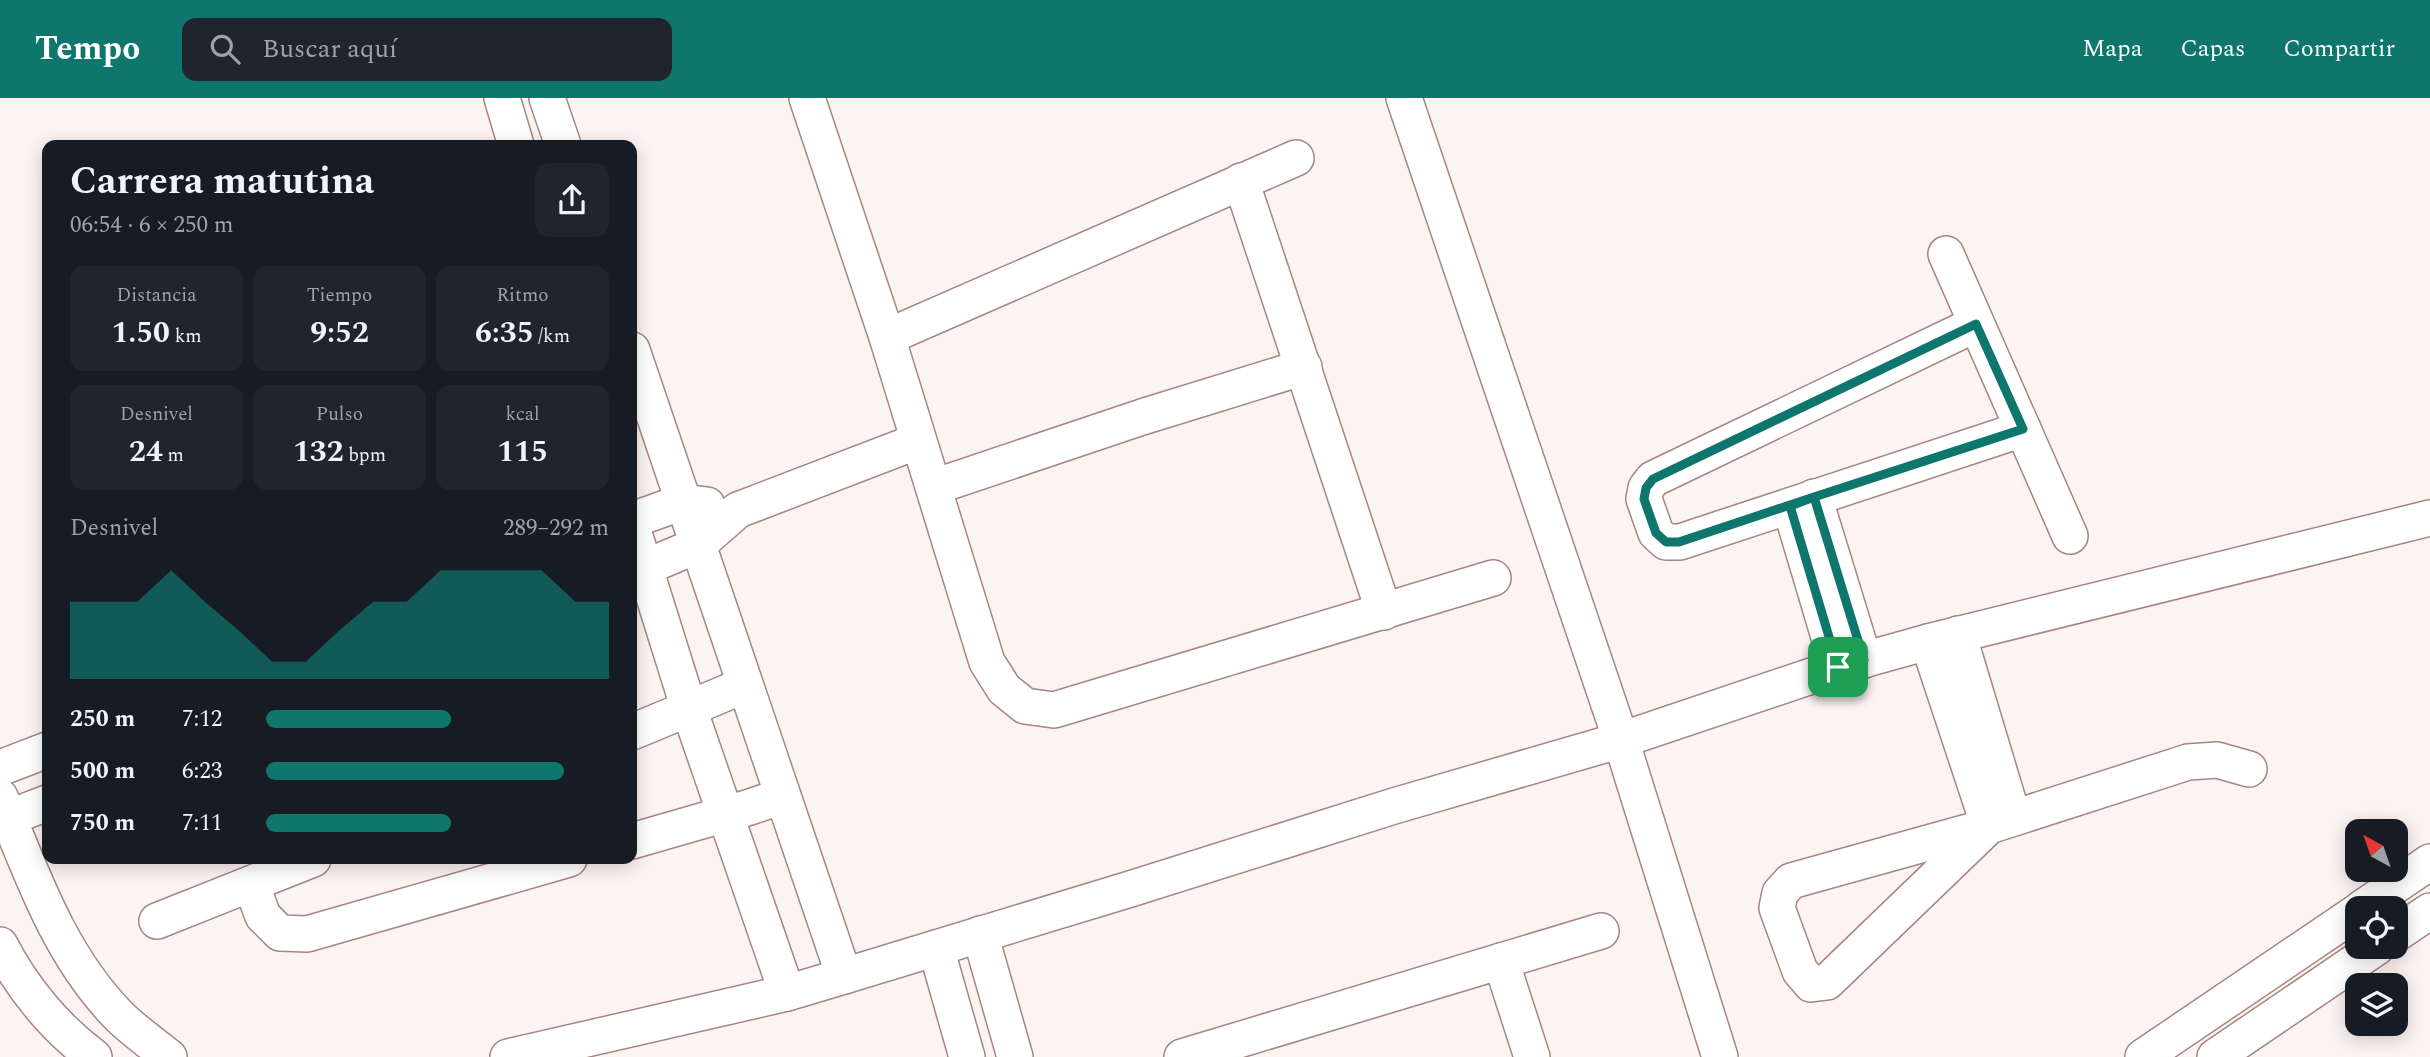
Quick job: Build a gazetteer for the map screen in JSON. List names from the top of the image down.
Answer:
{
  "north": "top left",
  "page": {
    "header": "Tempo",
    "search": "Buscar aquí",
    "nav": ["Mapa", "Capas", "Compartir"],
    "heading": ["Carrera matutina", "06:54 · 6 × 250 m"],
    "stats": [
      ["Distancia", "1.50 km"],
      ["Tiempo", "9:52"],
      ["Ritmo", "6:35 /km"],
      ["Desnivel", "24 m"],
      ["Pulso", "132 bpm"],
      ["kcal", "115"]
    ],
    "chart": ["Desnivel", "289–292 m"],
    "list": [
      {
        "name": "250 m",
        "note": "7:12"
      },
      {
        "name": "500 m",
        "note": "6:23"
      },
      {
        "name": "750 m",
        "note": "7:11"
      }
    ]
  }
}
